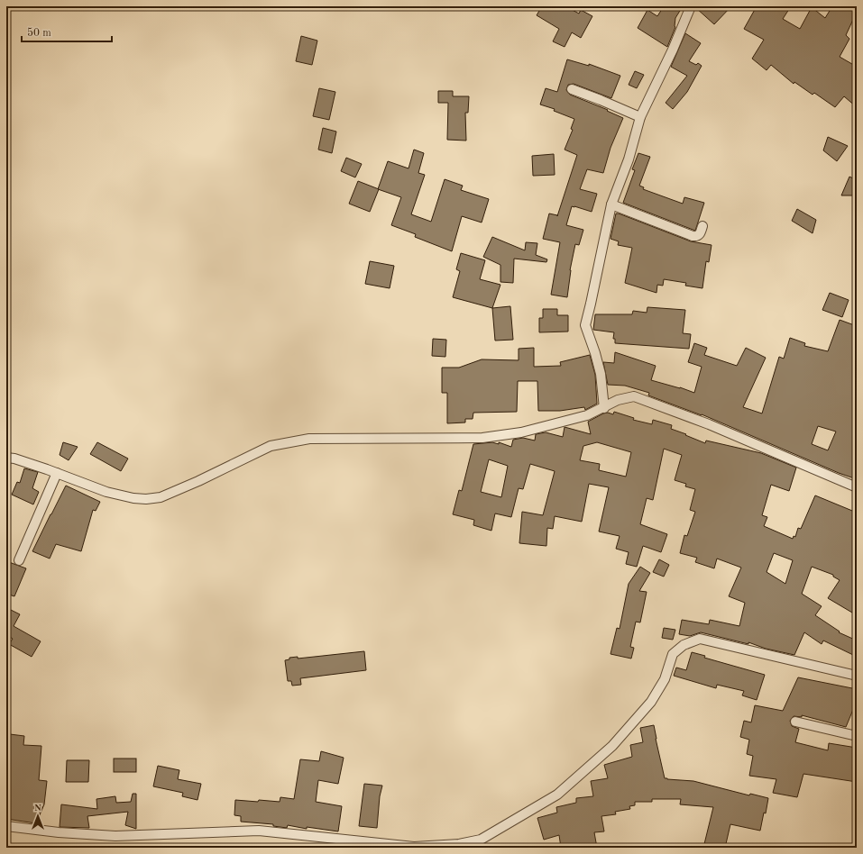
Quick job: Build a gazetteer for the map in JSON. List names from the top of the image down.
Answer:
{
  "scale_bar": "50 m",
  "north": "top"
}
